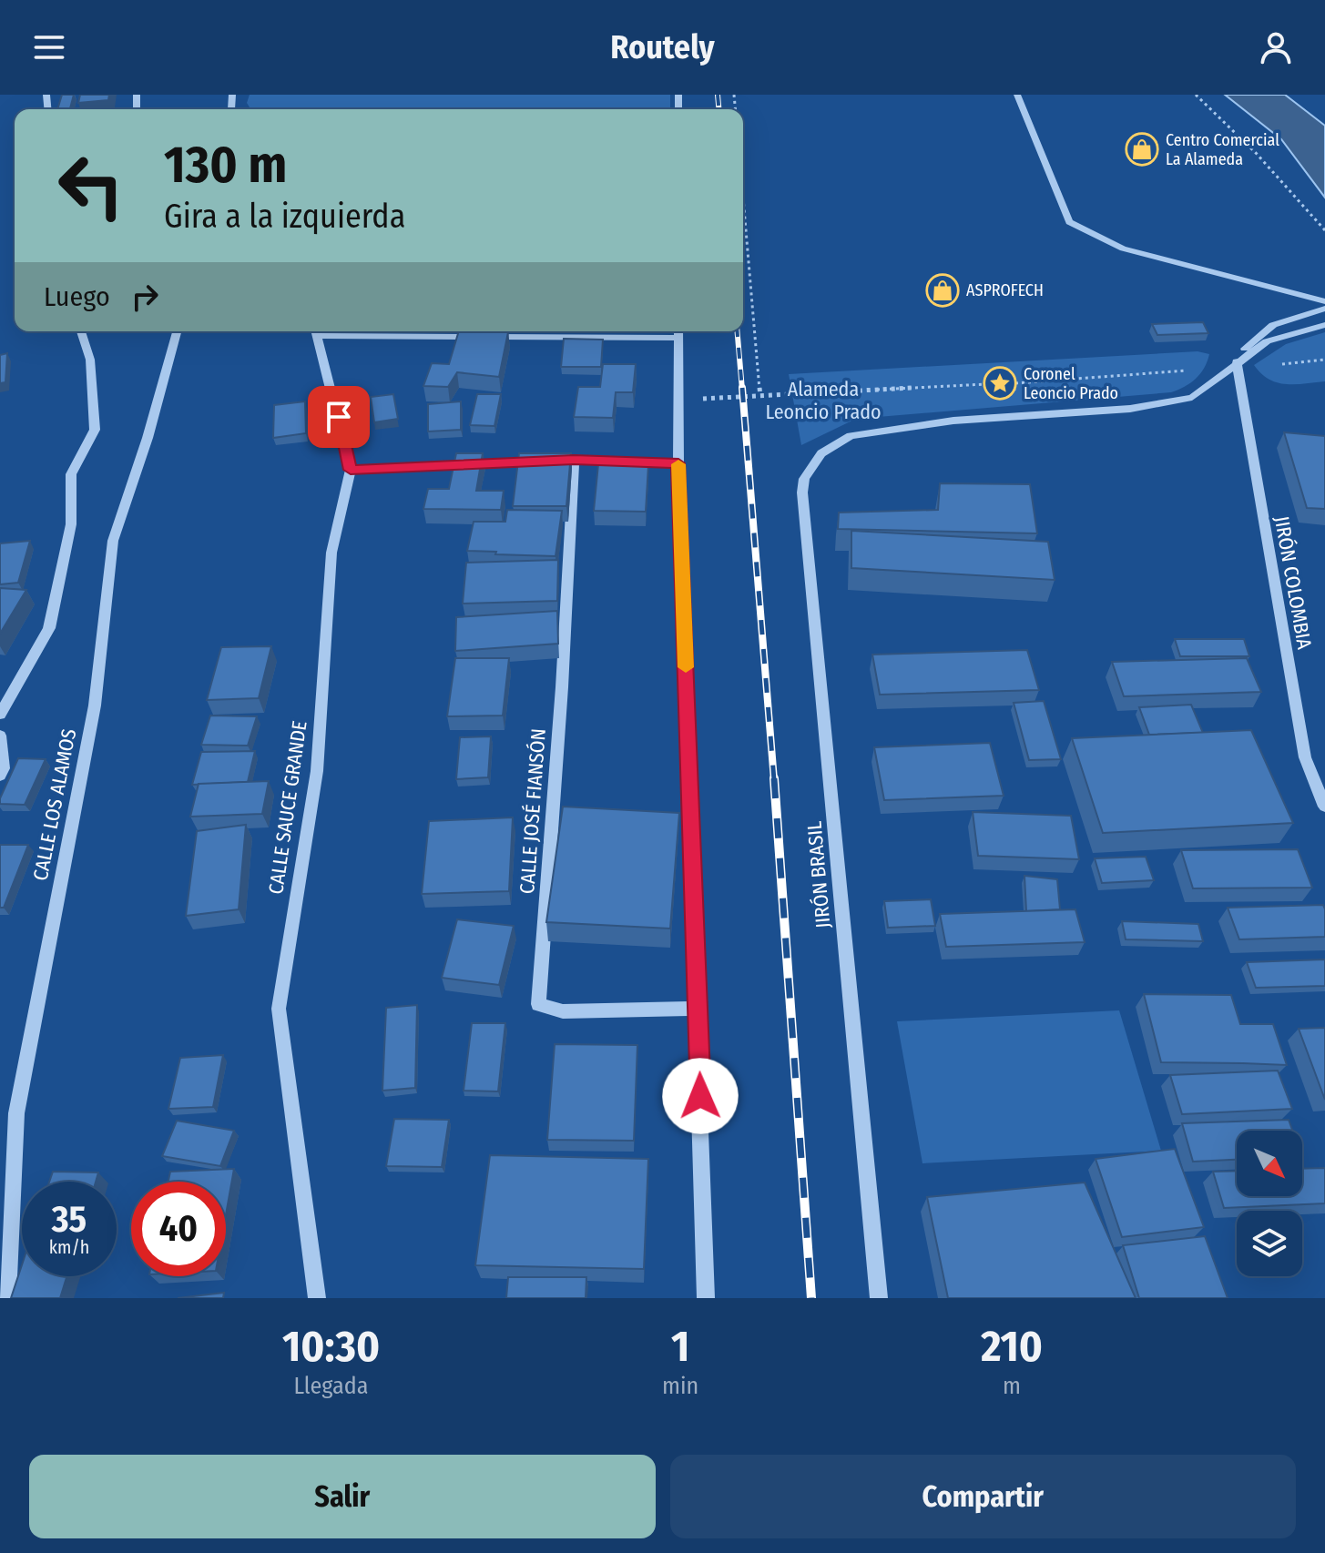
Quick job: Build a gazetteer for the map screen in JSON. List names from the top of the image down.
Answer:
{
  "streets": {
    "street": [
      "JIRÓN COLOMBIA",
      "CALLE LOS ALAMOS",
      "CALLE SAUCE GRANDE",
      "CALLE JOSÉ FIANSÓN",
      "JIRÓN BRASIL"
    ]
  },
  "parks": ["Alameda Leoncio Prado"],
  "places": {
    "shop": ["Centro Comercial La Alameda", "ASPROFECH"],
    "place": ["Coronel Leoncio Prado"]
  },
  "north": "bottom right",
  "page": {
    "header": "Routely",
    "turn": ["130 m", "Gira a la izquierda"],
    "then": "Luego",
    "speed": "35 km/h",
    "limit": "40",
    "eta": [
      "10:30",
      "Llegada",
      "1",
      "min",
      "210",
      "m"
    ],
    "buttons": ["Salir", "Compartir"]
  }
}
